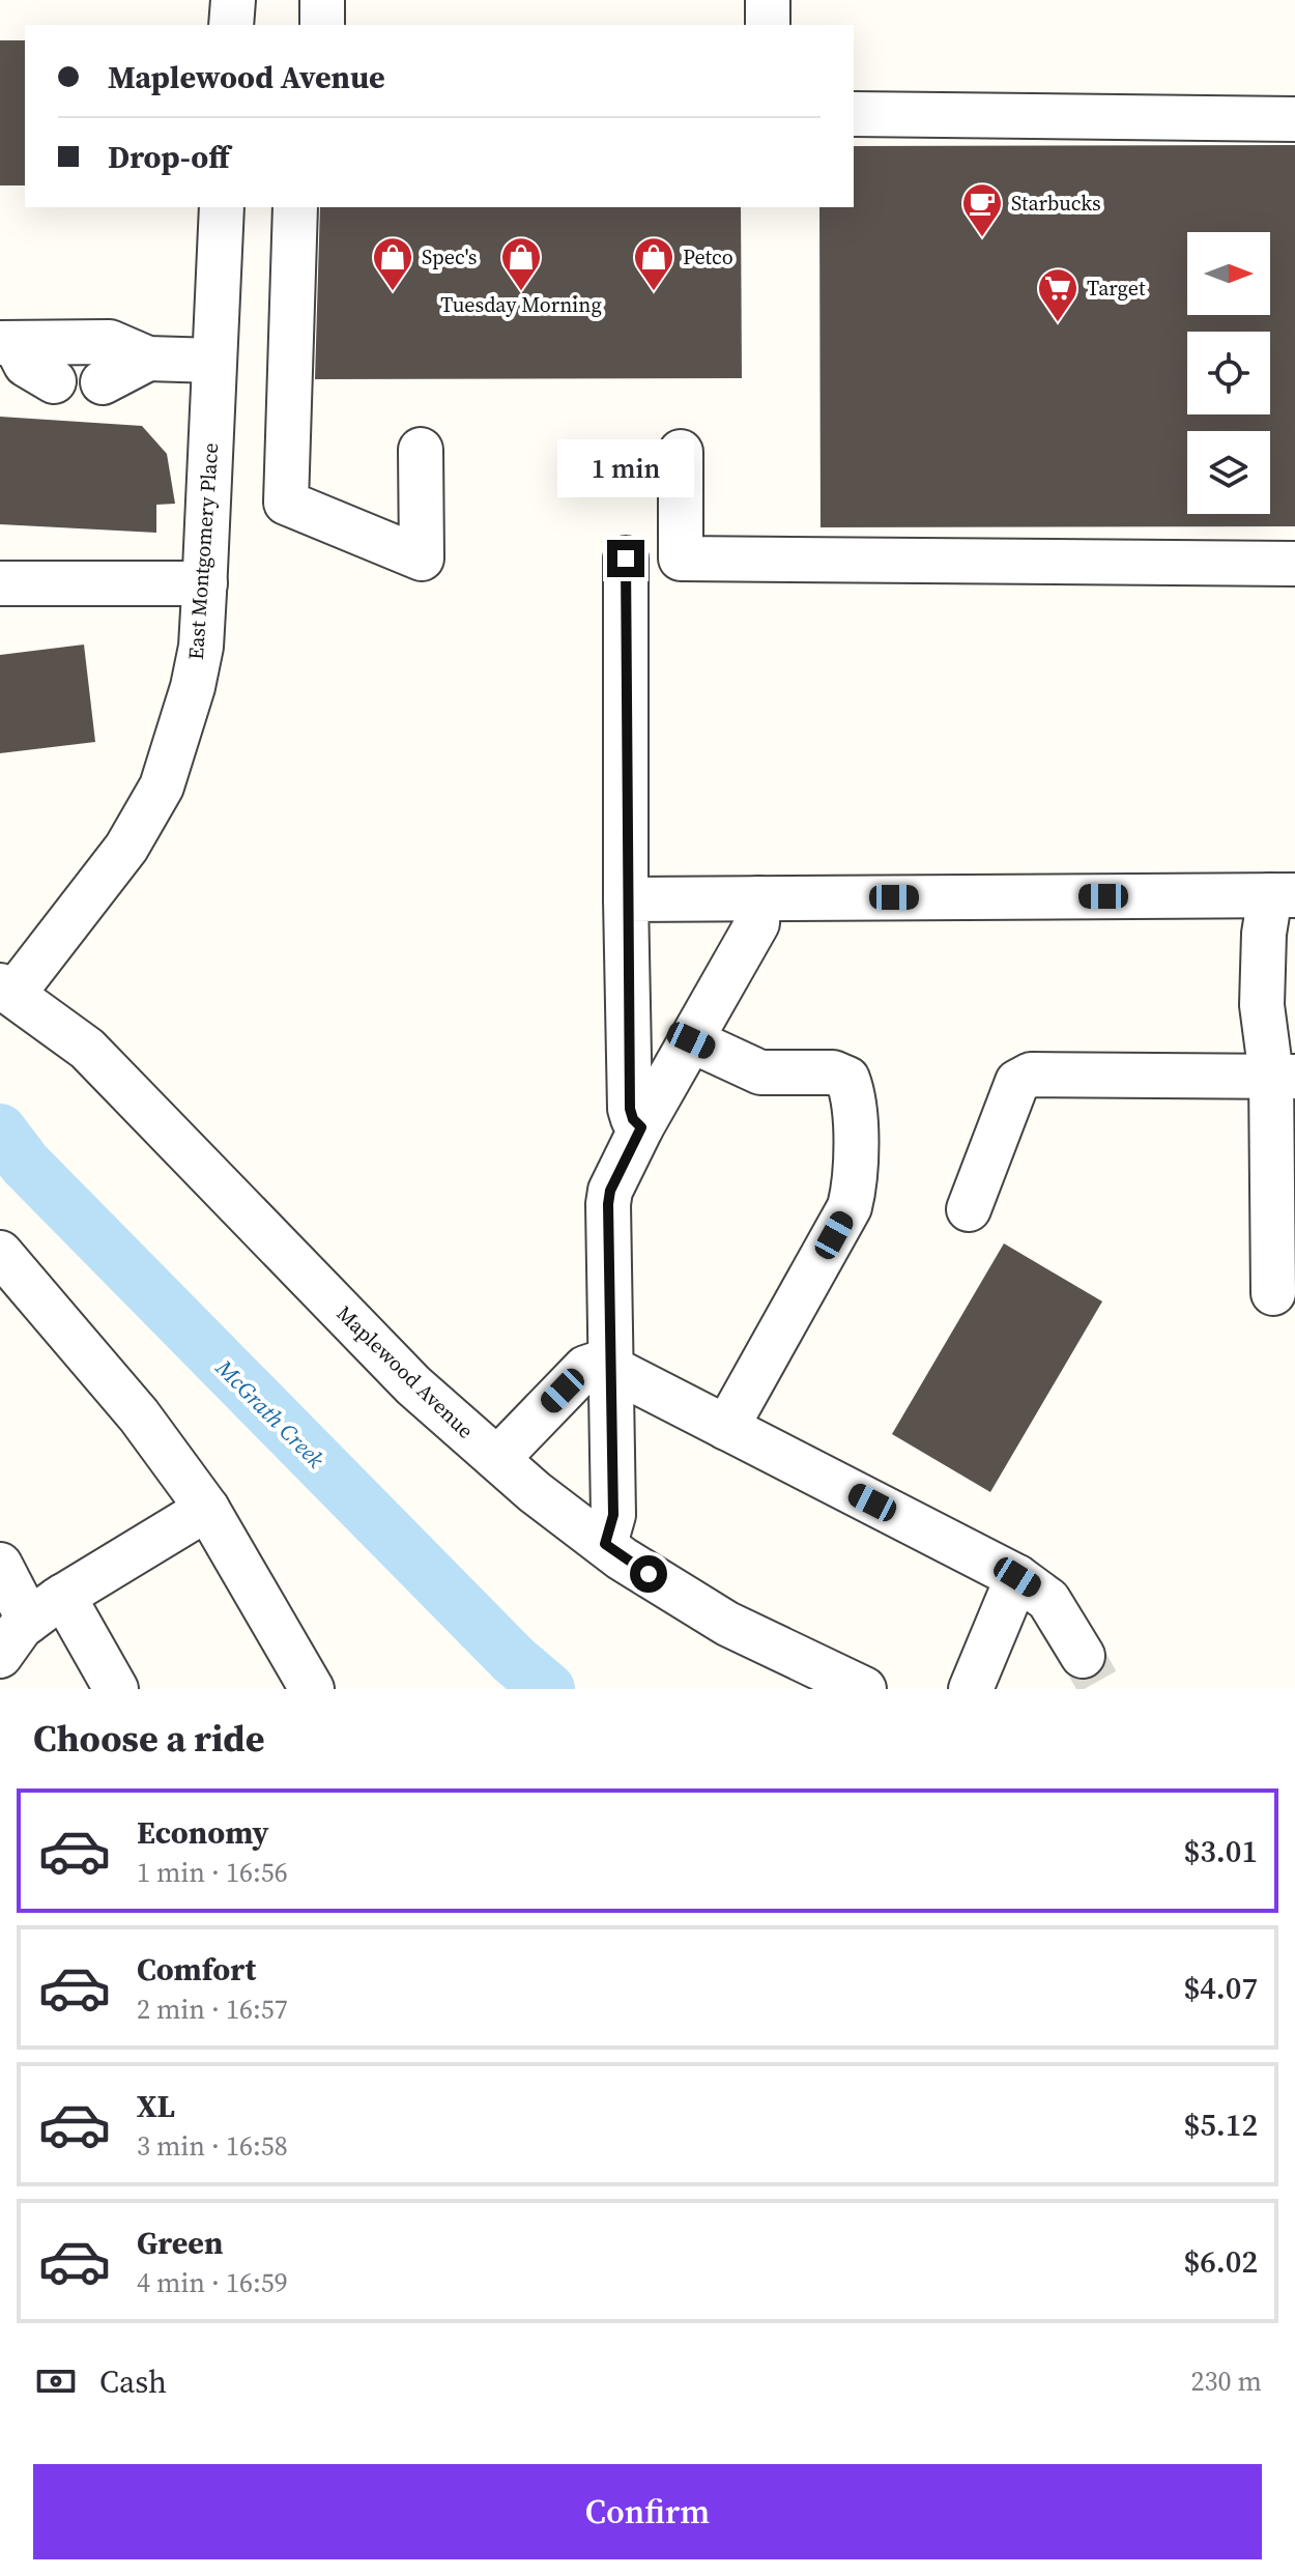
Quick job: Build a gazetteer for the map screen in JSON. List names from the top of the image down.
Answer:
{
  "streets": {
    "street": ["East Montgomery Place", "Maplewood Avenue"]
  },
  "crossings": [
    ["East Montgomery Place", "Maplewood Avenue"]
  ],
  "water": ["McGrath Creek"],
  "places": {
    "cafe": ["Starbucks"],
    "shop": ["Spec's", "Tuesday Morning", "Petco"],
    "supermarket": ["Target"]
  },
  "north": "right",
  "page": {
    "banner": ["Maplewood Avenue", "Drop-off"],
    "bubble": "1 min",
    "heading": "Choose a ride",
    "list": [
      {
        "name": "Economy",
        "note": "1 min · 16:56",
        "value": "$3.01"
      },
      {
        "name": "Comfort",
        "note": "2 min · 16:57",
        "value": "$4.07"
      },
      {
        "name": "XL",
        "note": "3 min · 16:58",
        "value": "$5.12"
      },
      {
        "name": "Green",
        "note": "4 min · 16:59",
        "value": "$6.02"
      }
    ],
    "pay": ["Cash", "230 m"],
    "buttons": "Confirm"
  }
}
